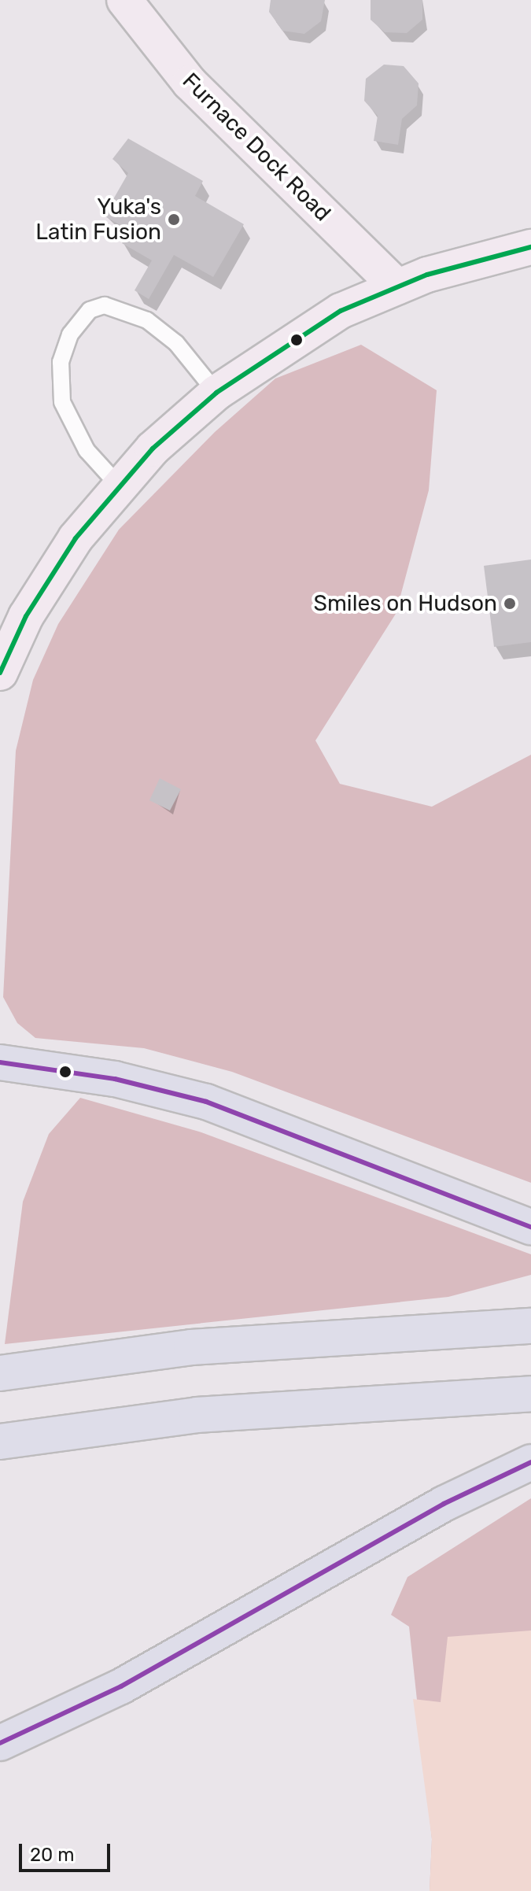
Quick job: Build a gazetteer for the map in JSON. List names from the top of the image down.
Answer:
{
  "streets": {
    "main road": ["Furnace Dock Road"]
  },
  "places": ["Yuka's Latin Fusion", "Smiles on Hudson"],
  "scale_bar": "20 m"
}
